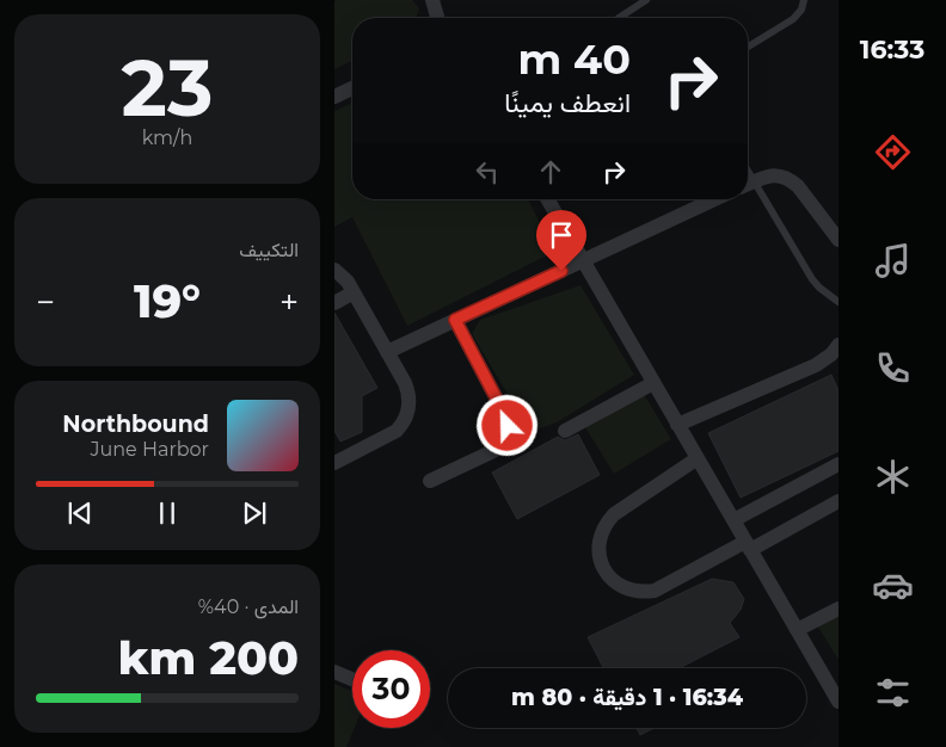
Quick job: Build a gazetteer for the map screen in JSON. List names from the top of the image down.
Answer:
{
  "page": {
    "tabs": "16:33",
    "tile": [
      ["23", "km/h"],
      "التكييف",
      ["المدى · 40%", "200 km"]
    ],
    "turn": ["40 m", "انعطف يمينًا"],
    "heat": ["−", "19°", "+"],
    "song": ["Northbound", "June Harbor"],
    "limit": "30",
    "trip": "16:34 · 1 دقيقة · 80 m"
  }
}
